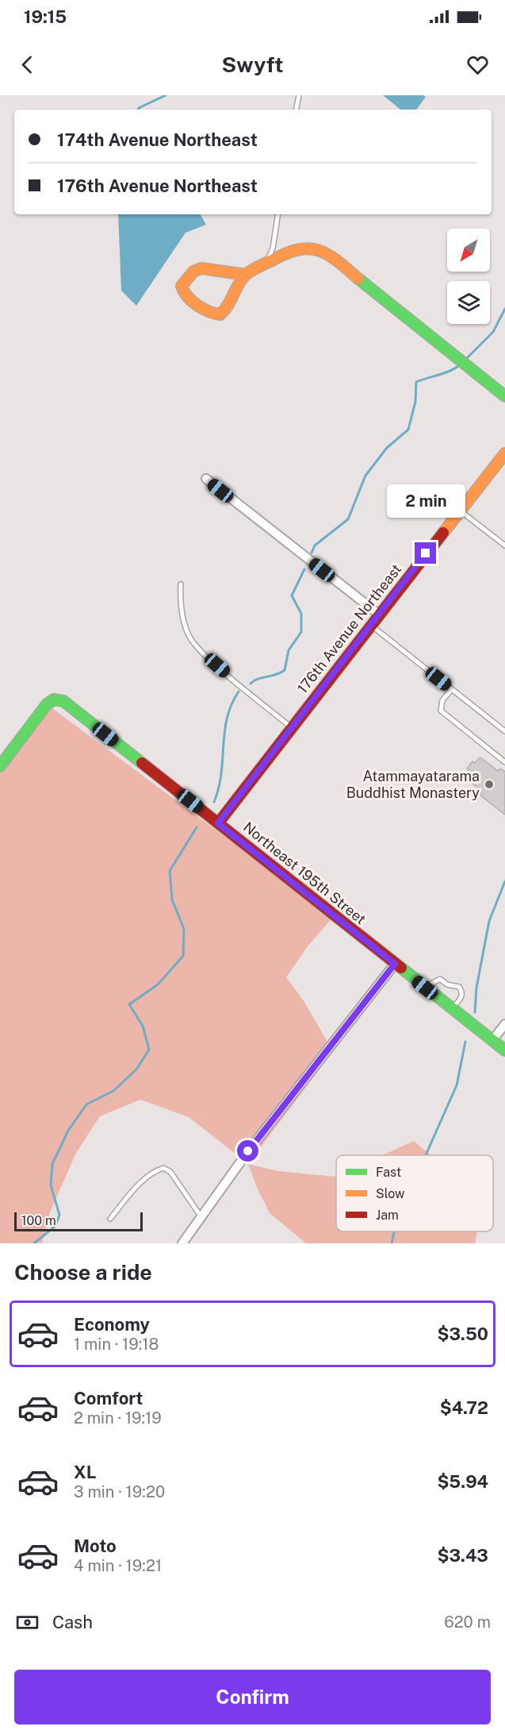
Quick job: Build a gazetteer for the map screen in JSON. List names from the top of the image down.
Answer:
{
  "streets": {
    "street": ["176th Avenue Northeast", "Northeast 195th Street"]
  },
  "crossings": [
    ["176th Avenue Northeast", "Northeast 195th Street"]
  ],
  "places": ["Atammayatarama Buddhist Monastery"],
  "legend": ["Fast", "Slow", "Jam"],
  "scale_bar": "100 m",
  "north": "bottom left",
  "page": {
    "status": "19:15",
    "header": "Swyft",
    "banner": ["174th Avenue Northeast", "176th Avenue Northeast"],
    "bubble": "2 min",
    "scale": "100 m",
    "heading": "Choose a ride",
    "list": [
      {
        "name": "Economy",
        "note": "1 min · 19:18",
        "value": "$3.50"
      },
      {
        "name": "Comfort",
        "note": "2 min · 19:19",
        "value": "$4.72"
      },
      {
        "name": "XL",
        "note": "3 min · 19:20",
        "value": "$5.94"
      },
      {
        "name": "Moto",
        "note": "4 min · 19:21",
        "value": "$3.43"
      }
    ],
    "pay": ["Cash", "620 m"],
    "buttons": "Confirm"
  }
}
